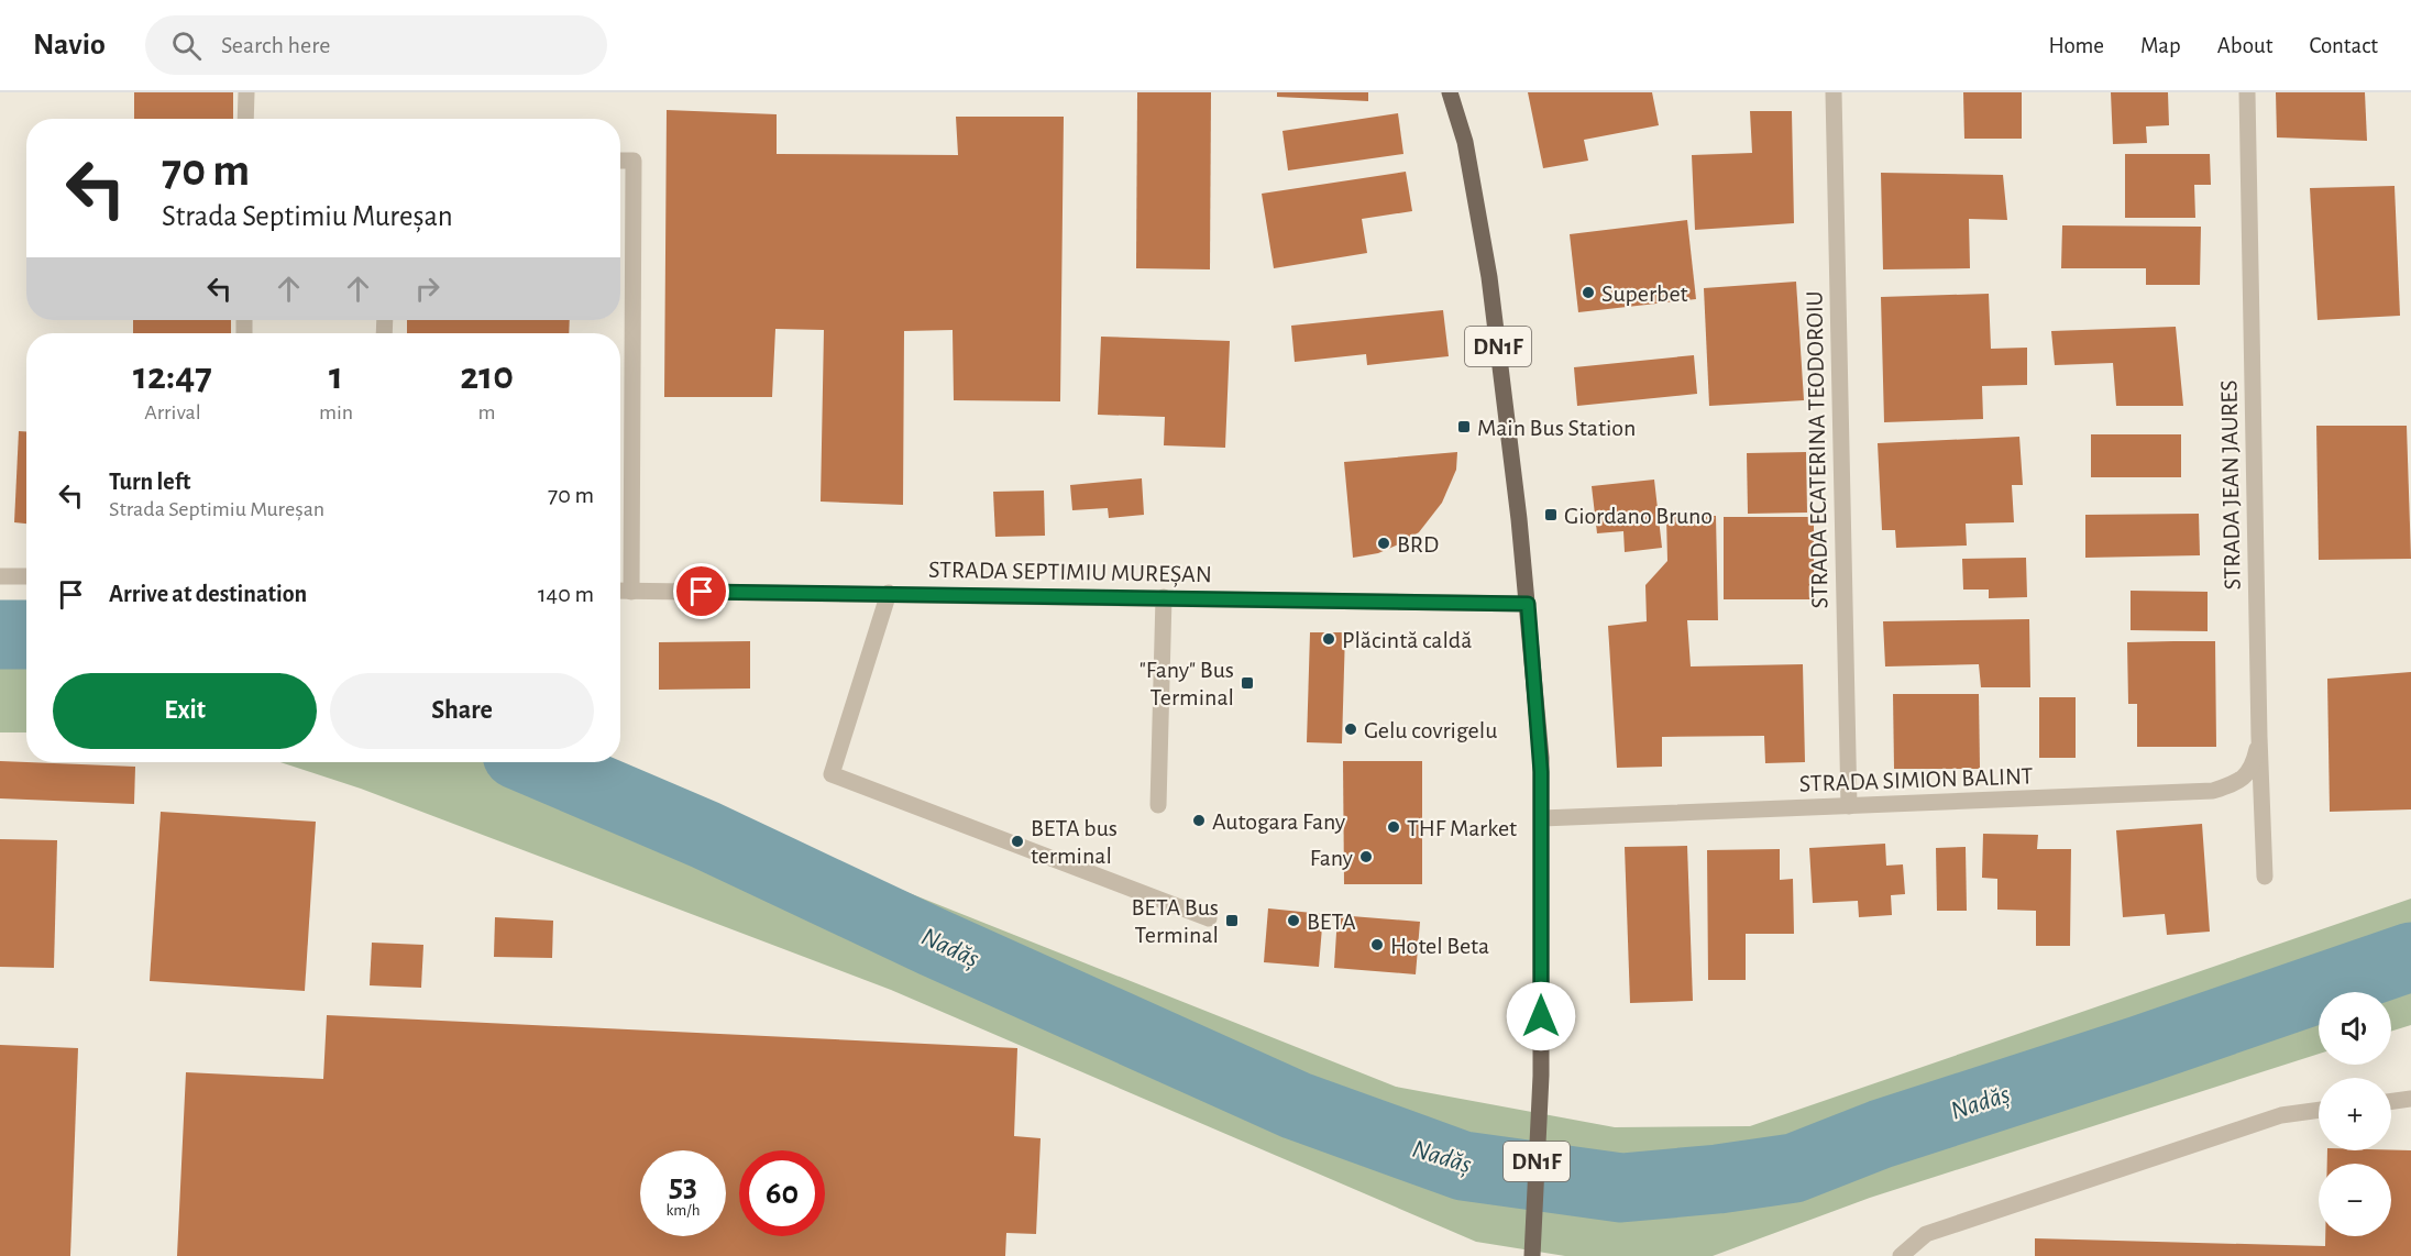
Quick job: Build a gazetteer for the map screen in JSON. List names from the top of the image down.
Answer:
{
  "streets": {
    "main road": ["DN1F"],
    "street": [
      "STRADA ECATERINA TEODOROIU",
      "STRADA JEAN JAURES",
      "STRADA SEPTIMIU MUREȘAN",
      "STRADA SIMION BALINT"
    ]
  },
  "crossings": [
    ["DN1F", "STRADA SEPTIMIU MUREȘAN"],
    ["DN1F", "STRADA SIMION BALINT"],
    ["STRADA ECATERINA TEODOROIU", "STRADA SIMION BALINT"],
    ["STRADA JEAN JAURES", "STRADA SIMION BALINT"]
  ],
  "water": ["Nadăș"],
  "places": {
    "other": [
      "Superbet",
      "BRD",
      "Plăcintă caldă",
      "Gelu covrigelu",
      "Autogara Fany",
      "THF Market",
      "BETA bus terminal",
      "Fany",
      "BETA",
      "Hotel Beta"
    ],
    "transit": [
      "Main Bus Station",
      "Giordano Bruno",
      "\"Fany\" Bus Terminal",
      "BETA Bus Terminal"
    ]
  },
  "page": {
    "header": "Navio",
    "search": "Search here",
    "nav": [
      "Home",
      "Map",
      "About",
      "Contact"
    ],
    "turn": ["70 m", "Strada Septimiu Mureșan"],
    "eta": [
      "12:47",
      "Arrival",
      "1",
      "min",
      "210",
      "m"
    ],
    "list": [
      {
        "name": "Turn left",
        "note": "Strada Septimiu Mureșan",
        "value": "70 m"
      },
      {
        "name": "Arrive at destination",
        "value": "140 m"
      }
    ],
    "buttons": ["Exit", "Share"],
    "map_buttons": ["+", "−"],
    "speed": "53 km/h",
    "limit": "60"
  }
}
